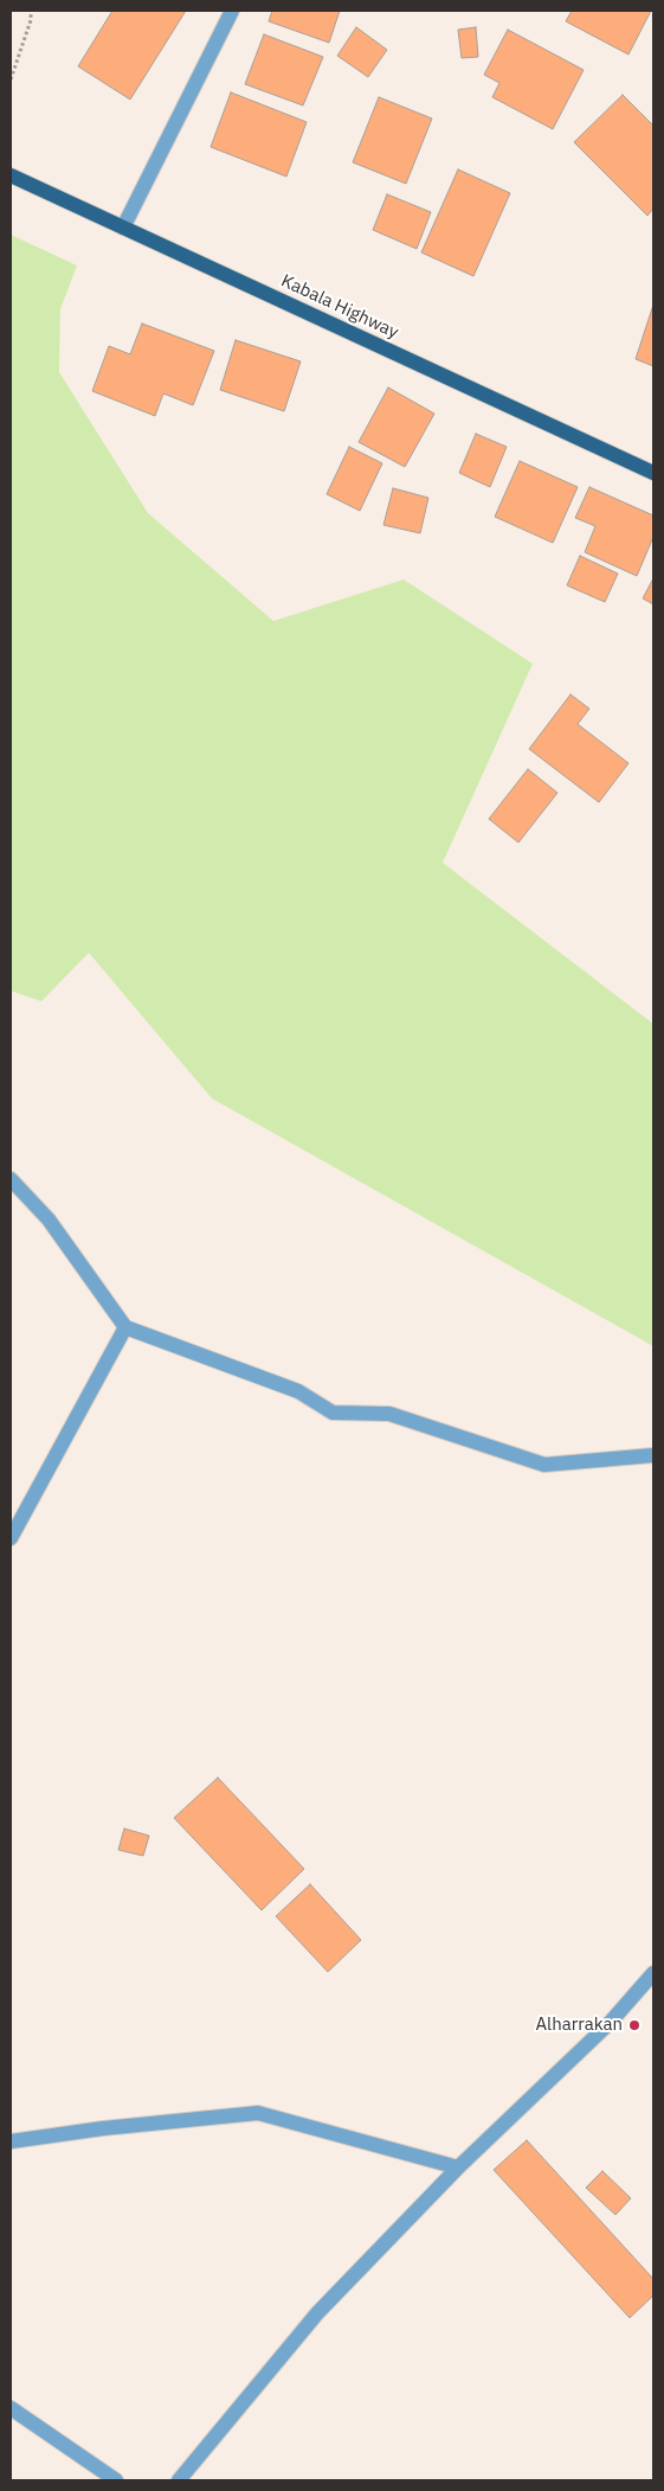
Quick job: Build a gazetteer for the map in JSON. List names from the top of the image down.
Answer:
{
  "streets": {
    "main road": ["Kabala Highway"]
  },
  "places": ["Alharrakan"]
}
